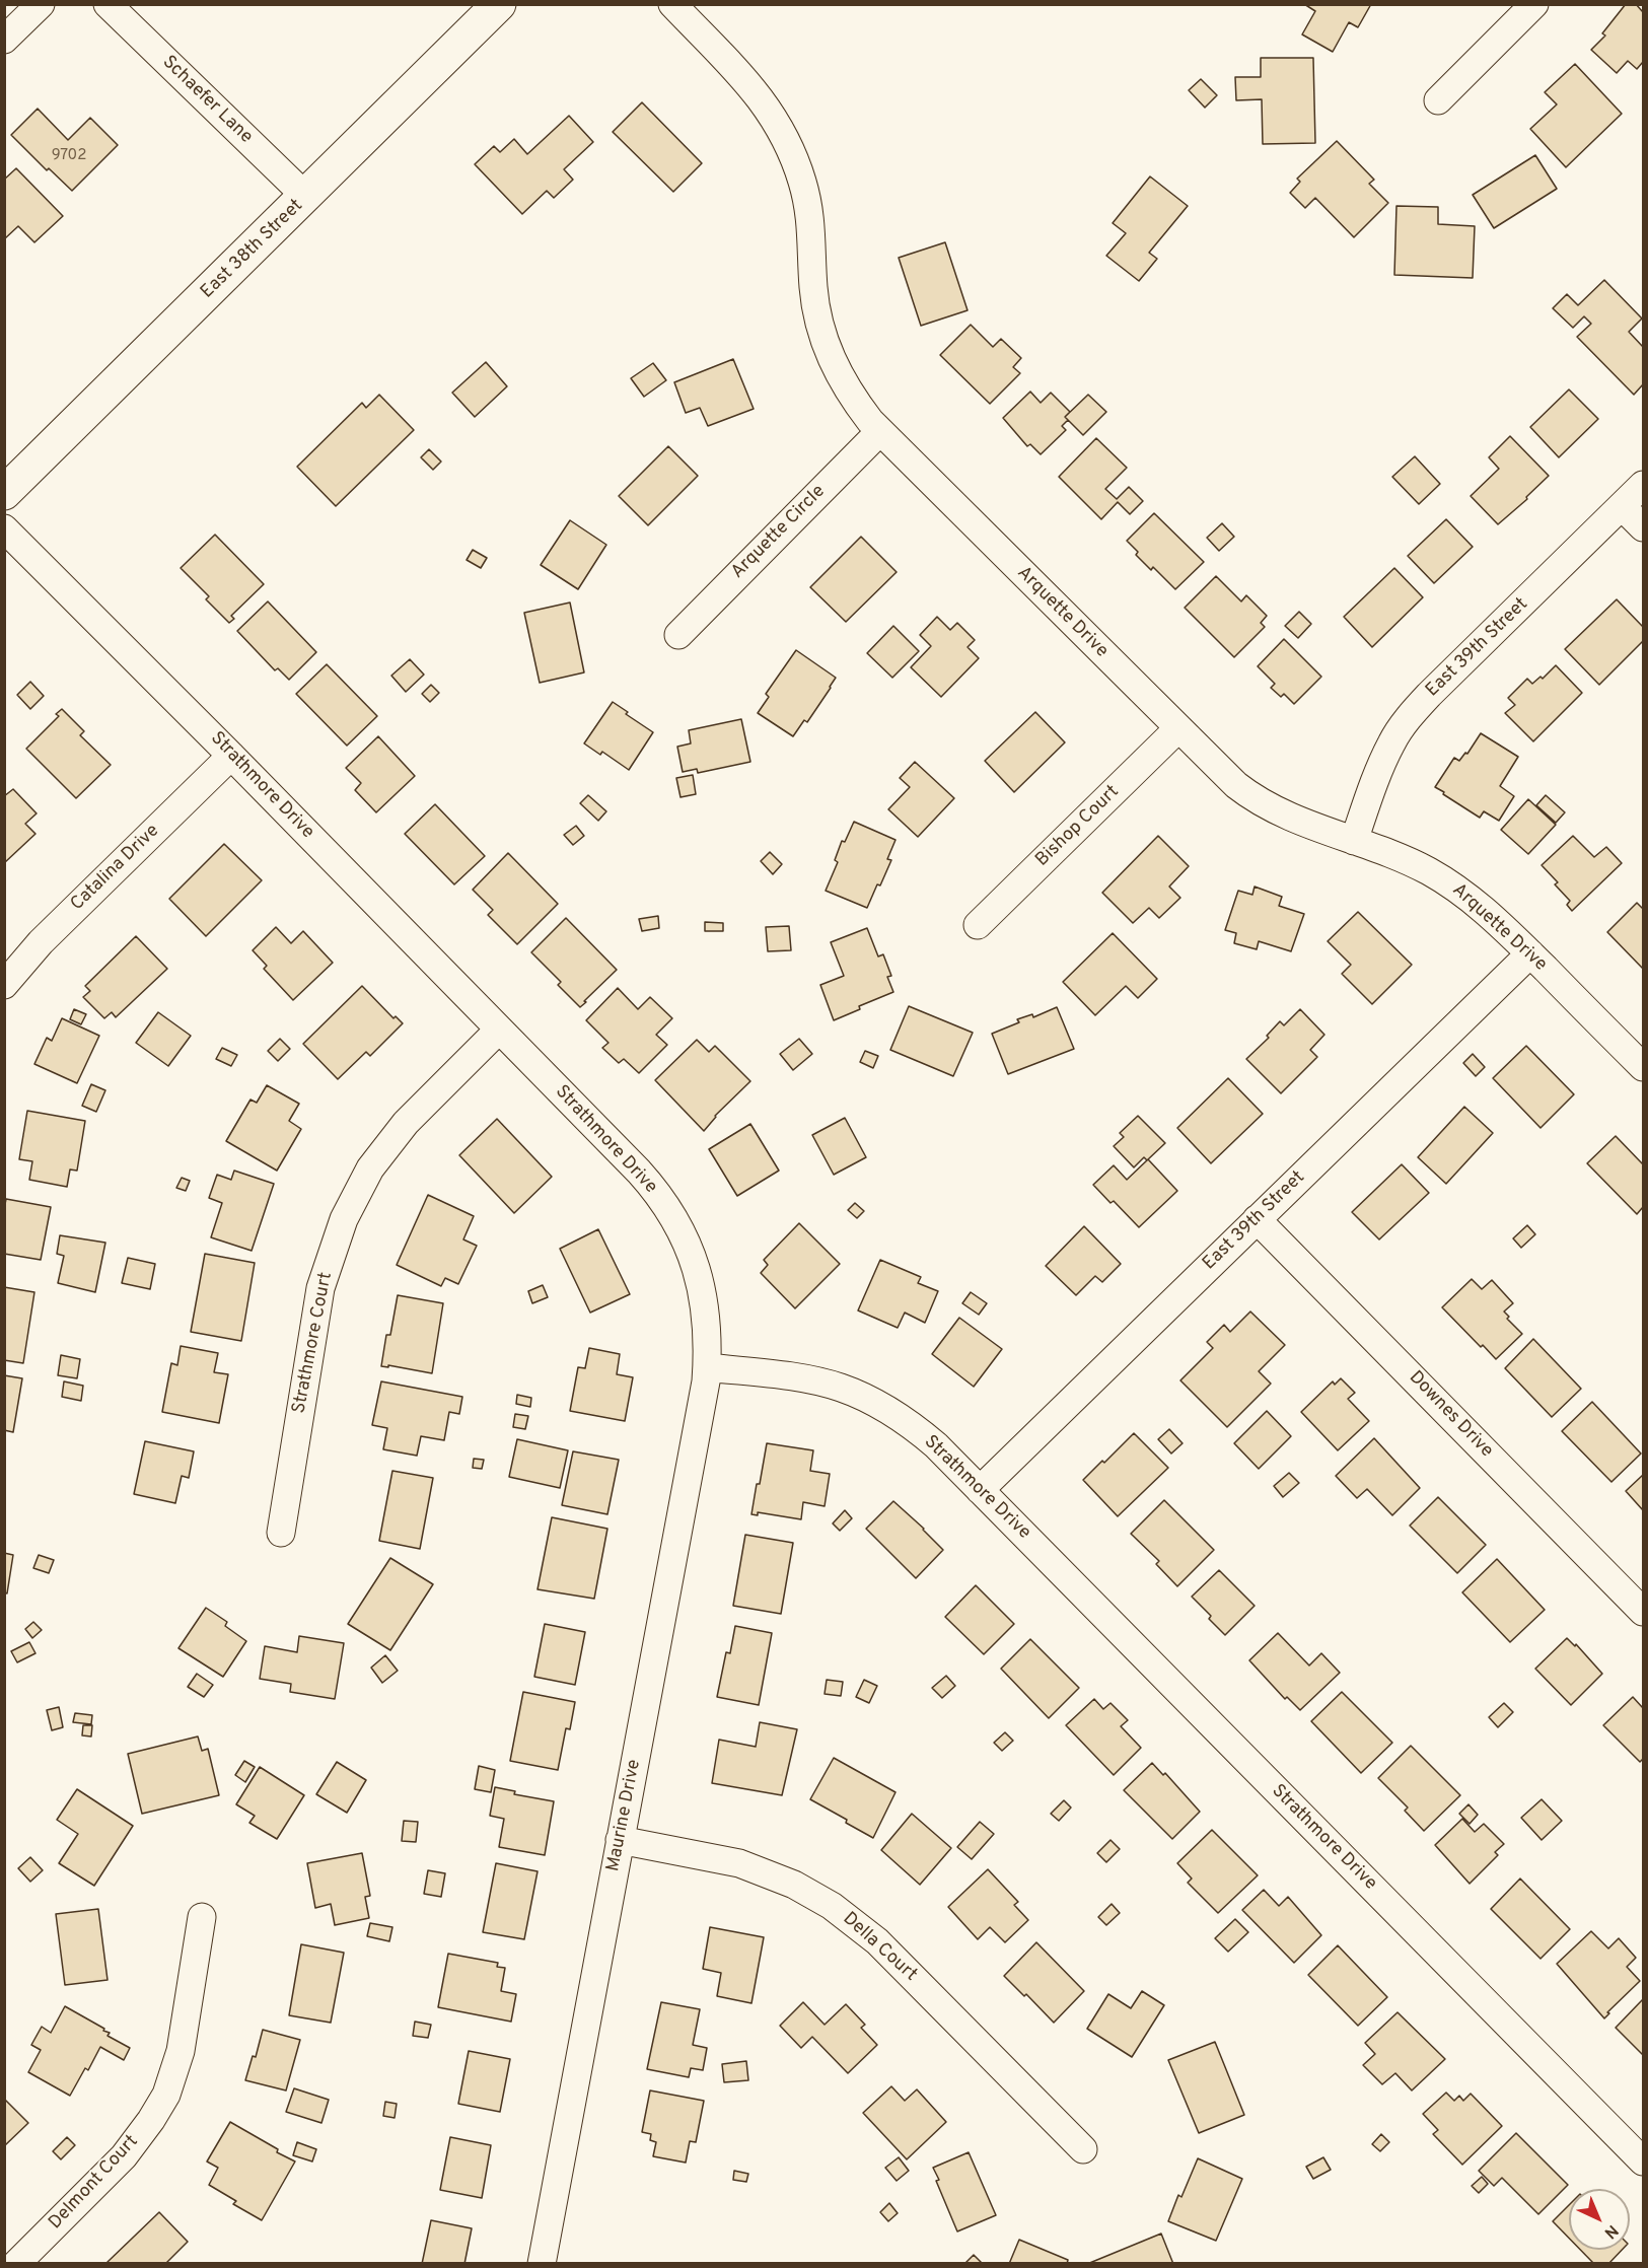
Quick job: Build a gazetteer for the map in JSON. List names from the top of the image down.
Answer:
{
  "streets": {
    "main road": ["East 38th Street"],
    "street": [
      "Schaefer Lane",
      "Arquette Circle",
      "Arquette Drive",
      "East 39th Street",
      "Strathmore Drive",
      "Bishop Court",
      "Catalina Drive",
      "Strathmore Court",
      "Downes Drive",
      "Maurine Drive",
      "Della Court",
      "Delmont Court"
    ]
  },
  "crossings": [
    ["Schaefer Lane", "East 38th Street"],
    ["Arquette Circle", "Arquette Drive"],
    ["Arquette Drive", "East 39th Street"],
    ["Arquette Drive", "Bishop Court"],
    ["East 39th Street", "Strathmore Drive"],
    ["East 39th Street", "Downes Drive"],
    ["Strathmore Drive", "Catalina Drive"],
    ["Strathmore Drive", "Strathmore Court"],
    ["Strathmore Drive", "Maurine Drive"],
    ["Maurine Drive", "Della Court"]
  ],
  "house_numbers": ["9702"],
  "north": "bottom right"
}
